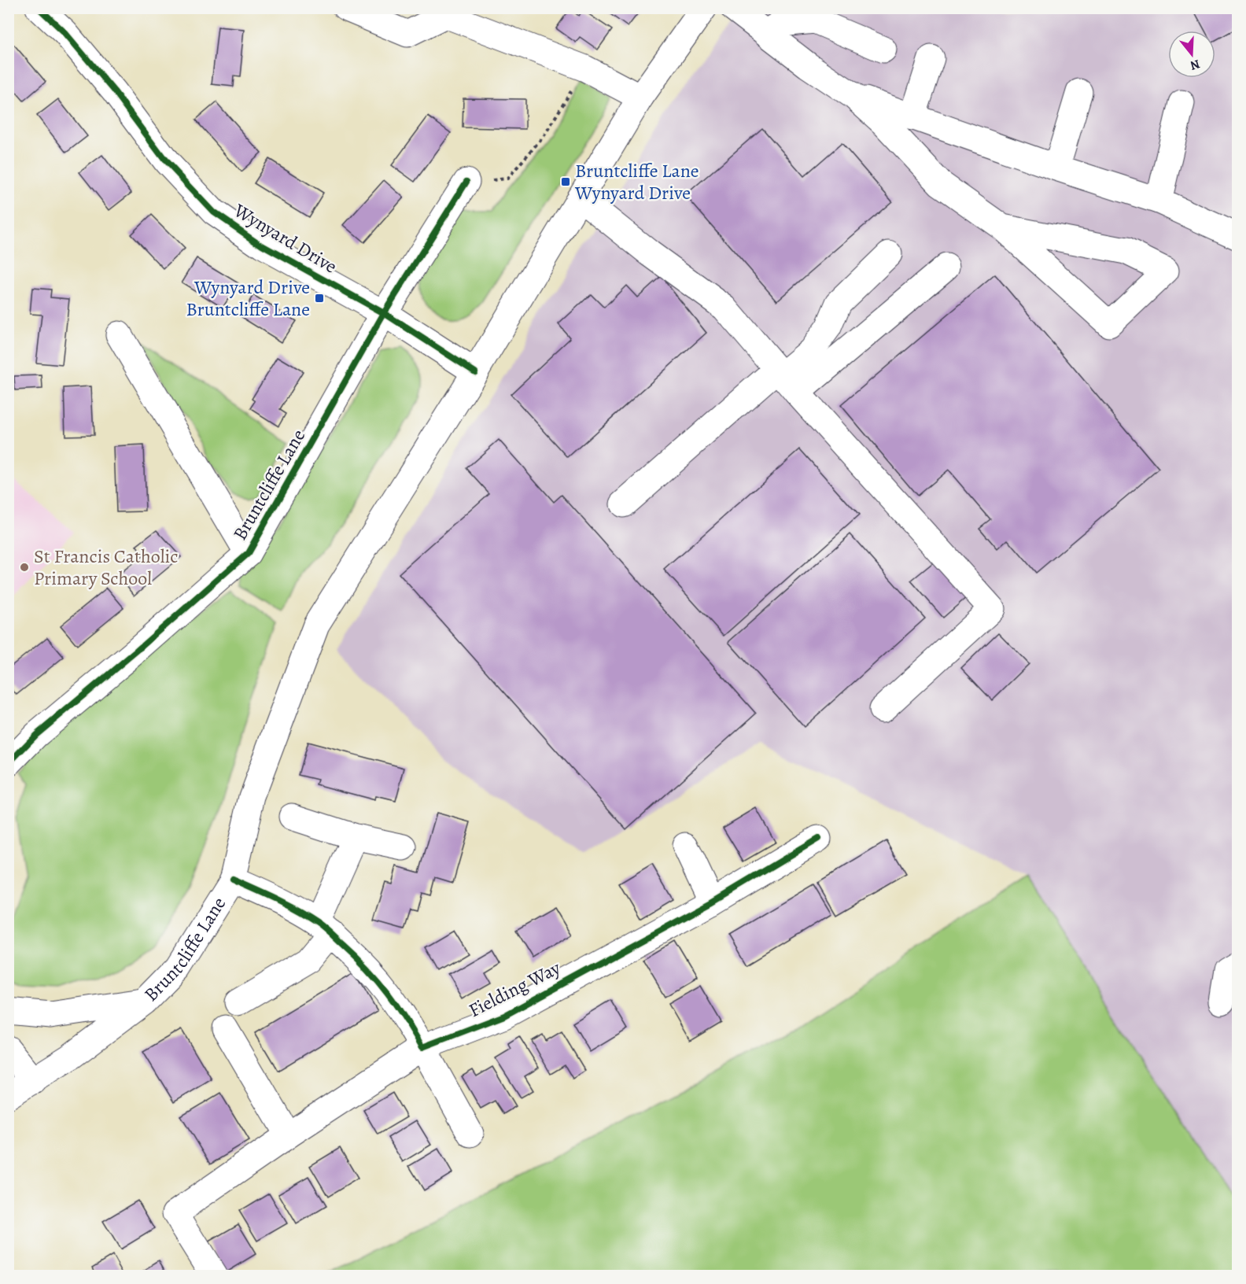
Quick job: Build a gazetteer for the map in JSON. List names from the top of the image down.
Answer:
{
  "streets": {
    "street": ["Wynyard Drive", "Bruntcliffe Lane", "Fielding Way"]
  },
  "crossings": [
    ["Wynyard Drive", "Bruntcliffe Lane"]
  ],
  "places": {
    "transit": ["Bruntcliffe Lane Wynyard Drive", "Wynyard Drive Bruntcliffe Lane"],
    "other": ["St Francis Catholic Primary School"]
  },
  "north": "bottom"
}
